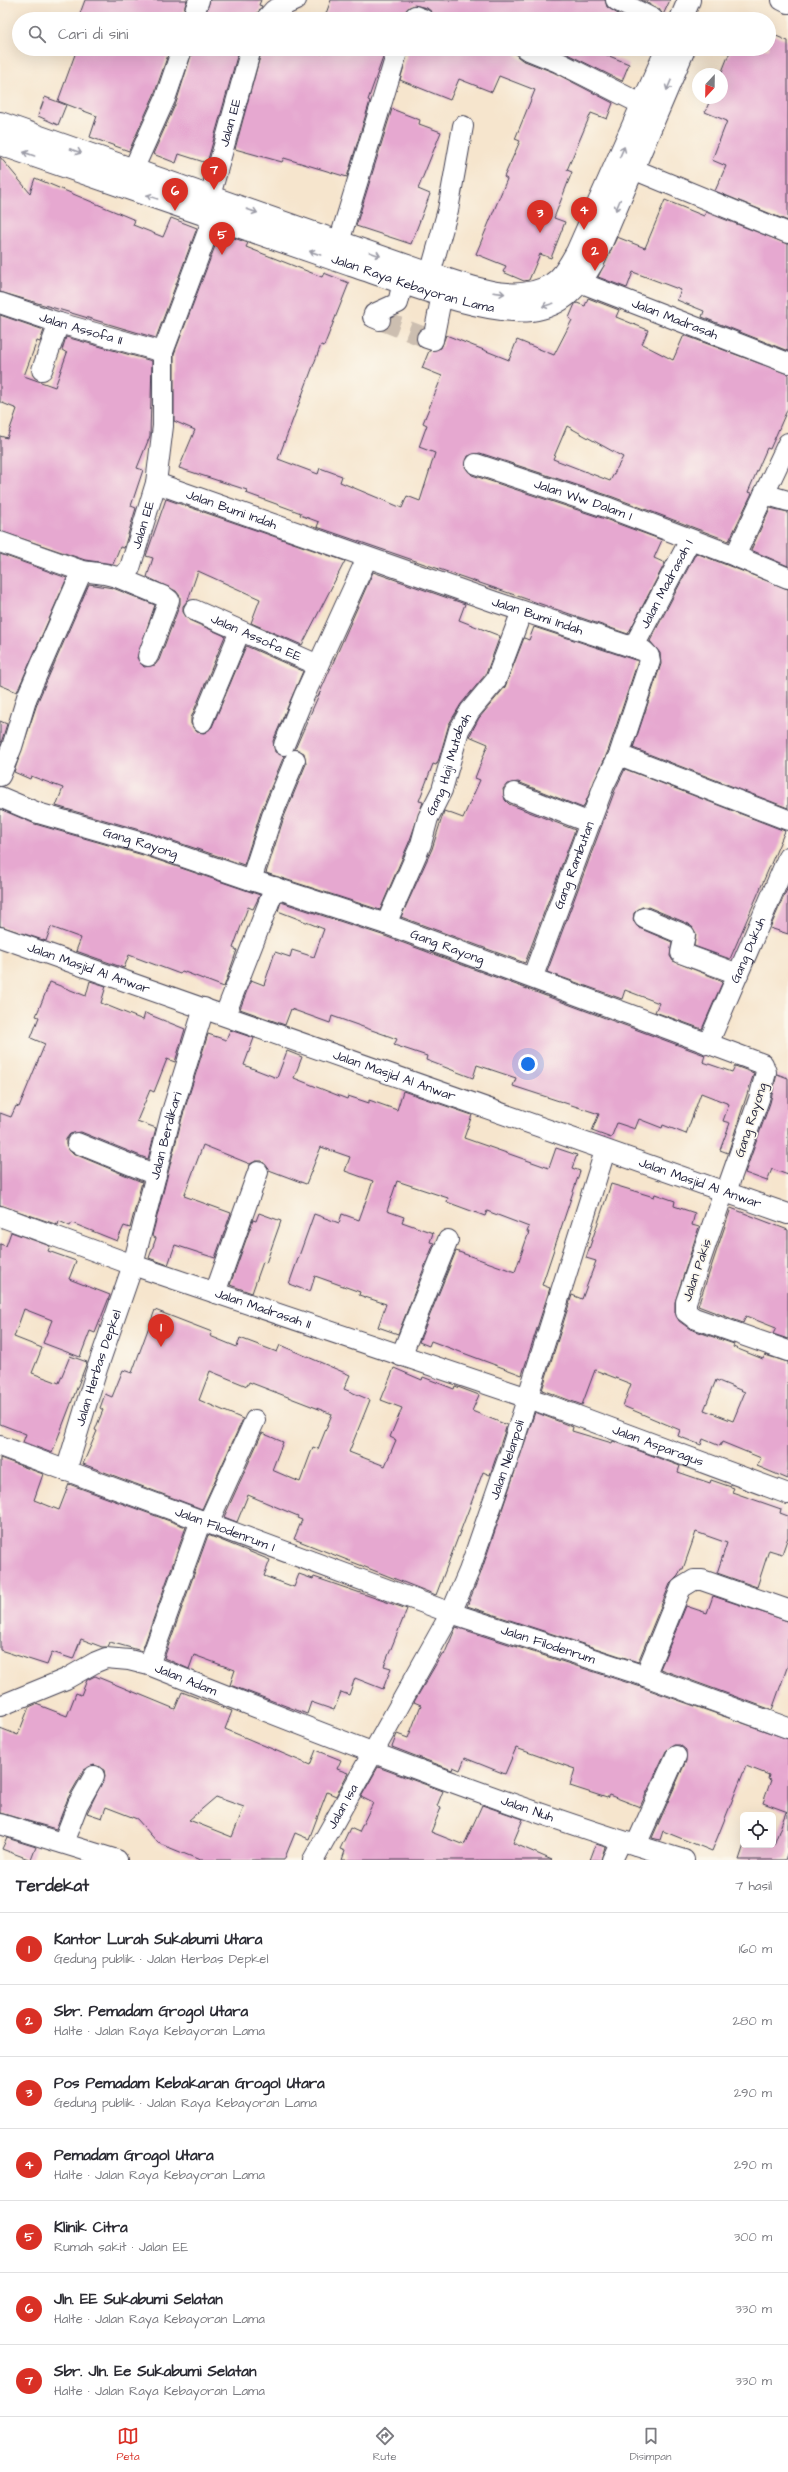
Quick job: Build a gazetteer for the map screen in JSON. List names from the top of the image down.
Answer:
{
  "streets": {
    "main road": ["Jalan Raya Kebayoran Lama"],
    "street": [
      "Jalan EE",
      "Jalan Madrasah",
      "Jalan Assofa II",
      "Jalan Ww Dalam I",
      "Jalan Bumi Indah",
      "Jalan Madrasah I",
      "Jalan Assofa EE",
      "Gang Haji Mutabah",
      "Gang Rayong",
      "Gang Rambutan",
      "Gang Dukuh",
      "Jalan Masjid Al Anwar",
      "Jalan Berdikari",
      "Jalan Pakis",
      "Jalan Madrasah II",
      "Jalan Herbas Depkel",
      "Jalan Asparagus",
      "Jalan Nelanpoli",
      "Jalan Filodenrum I",
      "Jalan Filodenrum",
      "Jalan Adam",
      "Jalan Isa",
      "Jalan Nuh"
    ]
  },
  "crossings": [
    ["Jalan EE", "Jalan Raya Kebayoran Lama"],
    ["Jalan EE", "Jalan Assofa II"],
    ["Jalan EE", "Jalan Bumi Indah"],
    ["Jalan Raya Kebayoran Lama", "Jalan Madrasah"],
    ["Jalan Ww Dalam I", "Jalan Madrasah I"],
    ["Jalan Bumi Indah", "Jalan Madrasah I"],
    ["Jalan Bumi Indah", "Gang Haji Mutabah"],
    ["Jalan Bumi Indah", "Gang Rambutan"],
    ["Gang Haji Mutabah", "Gang Rayong"],
    ["Gang Rayong", "Gang Rambutan"],
    ["Gang Rayong", "Gang Dukuh"],
    ["Gang Rayong", "Jalan Masjid Al Anwar"],
    ["Gang Rayong", "Jalan Pakis"],
    ["Jalan Masjid Al Anwar", "Jalan Berdikari"],
    ["Jalan Masjid Al Anwar", "Jalan Pakis"],
    ["Jalan Masjid Al Anwar", "Jalan Nelanpoli"],
    ["Jalan Berdikari", "Jalan Madrasah II"],
    ["Jalan Berdikari", "Jalan Herbas Depkel"],
    ["Jalan Madrasah II", "Jalan Herbas Depkel"],
    ["Jalan Madrasah II", "Jalan Asparagus"],
    ["Jalan Madrasah II", "Jalan Nelanpoli"],
    ["Jalan Herbas Depkel", "Jalan Filodenrum I"],
    ["Jalan Asparagus", "Jalan Nelanpoli"],
    ["Jalan Nelanpoli", "Jalan Filodenrum I"],
    ["Jalan Nelanpoli", "Jalan Filodenrum"],
    ["Jalan Nelanpoli", "Jalan Adam"],
    ["Jalan Nelanpoli", "Jalan Isa"],
    ["Jalan Nelanpoli", "Jalan Nuh"],
    ["Jalan Filodenrum I", "Jalan Filodenrum"],
    ["Jalan Adam", "Jalan Isa"],
    ["Jalan Adam", "Jalan Nuh"],
    ["Jalan Isa", "Jalan Nuh"]
  ],
  "north": "bottom",
  "page": {
    "search": "Cari di sini",
    "pins": [
      "7",
      "6",
      "4",
      "3",
      "5",
      "2",
      "1"
    ],
    "heading": ["Terdekat", "7 hasil"],
    "list": [
      {
        "mark": "1",
        "name": "Kantor Lurah Sukabumi Utara",
        "note": "Gedung publik · Jalan Herbas Depkel",
        "value": "160 m"
      },
      {
        "mark": "2",
        "name": "Sbr. Pemadam Grogol Utara",
        "note": "Halte · Jalan Raya Kebayoran Lama",
        "value": "280 m"
      },
      {
        "mark": "3",
        "name": "Pos Pemadam Kebakaran Grogol Utara",
        "note": "Gedung publik · Jalan Raya Kebayoran Lama",
        "value": "290 m"
      },
      {
        "mark": "4",
        "name": "Pemadam Grogol Utara",
        "note": "Halte · Jalan Raya Kebayoran Lama",
        "value": "290 m"
      },
      {
        "mark": "5",
        "name": "Klinik Citra",
        "note": "Rumah sakit · Jalan EE",
        "value": "300 m"
      },
      {
        "mark": "6",
        "name": "Jln. EE Sukabumi Selatan",
        "note": "Halte · Jalan Raya Kebayoran Lama",
        "value": "330 m"
      },
      {
        "mark": "7",
        "name": "Sbr. Jln. Ee Sukabumi Selatan",
        "note": "Halte · Jalan Raya Kebayoran Lama",
        "value": "330 m"
      }
    ],
    "nav": ["Peta", "Rute", "Disimpan"]
  }
}
